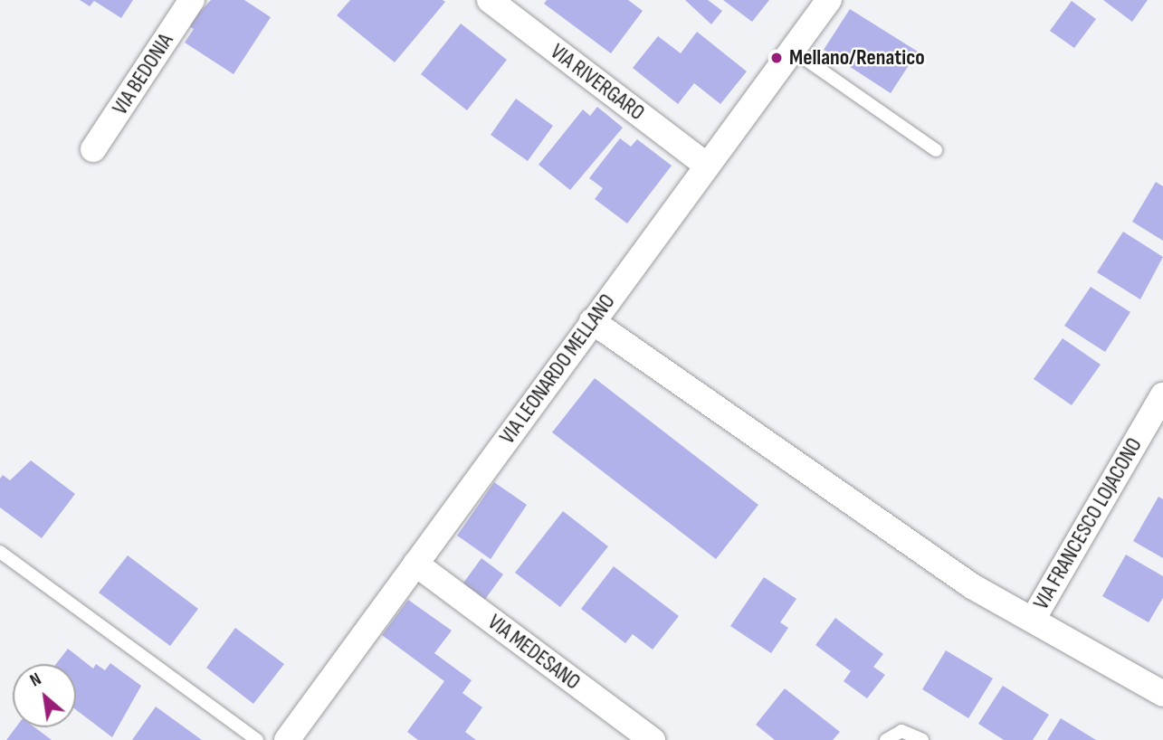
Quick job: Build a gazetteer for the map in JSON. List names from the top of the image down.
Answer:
{
  "streets": {
    "street": [
      "VIA BEDONIA",
      "VIA RIVERGARO",
      "VIA LEONARDO MELLANO",
      "VIA FRANCESCO LOJACONO",
      "VIA MEDESANO"
    ]
  },
  "crossings": [
    ["VIA RIVERGARO", "VIA LEONARDO MELLANO"],
    ["VIA LEONARDO MELLANO", "VIA MEDESANO"]
  ],
  "places": ["Mellano/Renatico"],
  "north": "top left"
}
